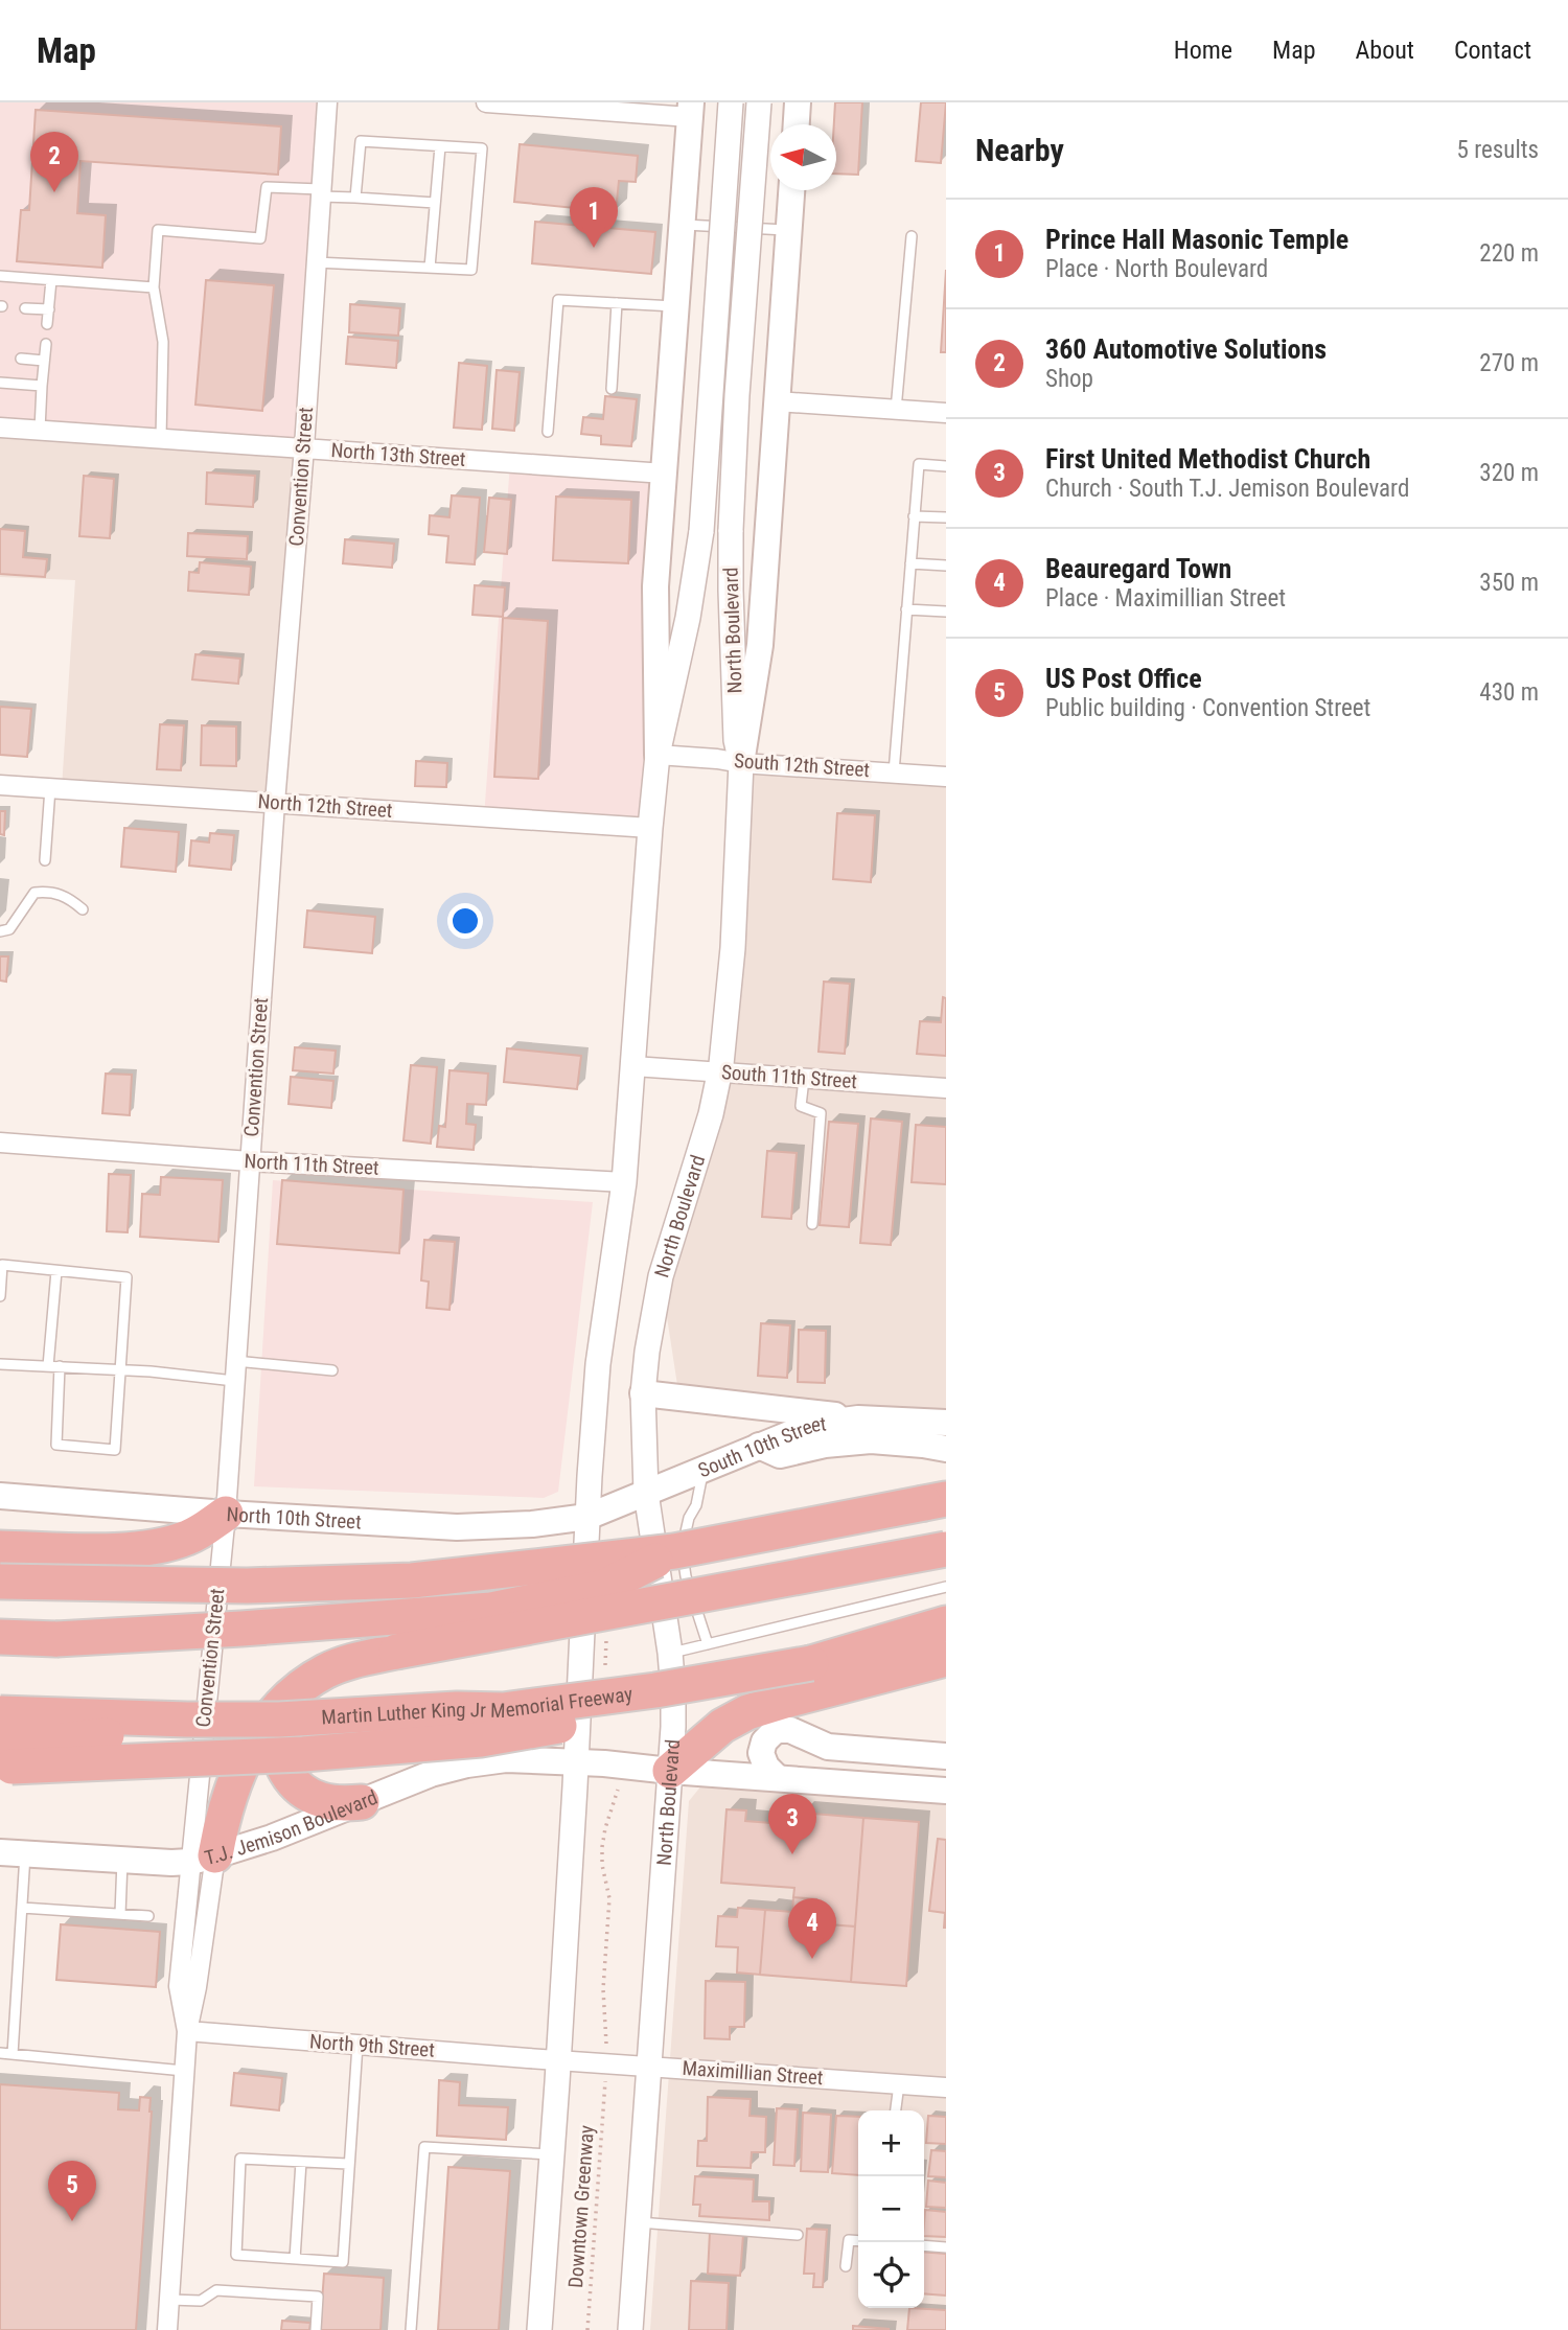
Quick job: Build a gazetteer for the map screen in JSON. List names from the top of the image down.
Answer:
{
  "streets": {
    "highway": ["Martin Luther King Jr Memorial Freeway"],
    "main road": ["South 10th Street", "North 10th Street", "T.J. Jemison Boulevard"],
    "street": [
      "North 13th Street",
      "Convention Street",
      "North Boulevard",
      "South 12th Street",
      "North 12th Street",
      "South 11th Street",
      "North 11th Street",
      "North 9th Street",
      "Maximillian Street"
    ],
    "path": ["Downtown Greenway"]
  },
  "crossings": [
    ["North 13th Street", "Convention Street"],
    ["Convention Street", "North 12th Street"],
    ["Convention Street", "North 11th Street"],
    ["Convention Street", "North 10th Street"],
    ["Convention Street", "T.J. Jemison Boulevard"],
    ["Convention Street", "North 9th Street"],
    ["North Boulevard", "South 12th Street"],
    ["North Boulevard", "North 12th Street"],
    ["North Boulevard", "South 11th Street"],
    ["North Boulevard", "North 11th Street"],
    ["North Boulevard", "South 10th Street"],
    ["North Boulevard", "North 10th Street"],
    ["North Boulevard", "T.J. Jemison Boulevard"],
    ["North Boulevard", "North 9th Street"],
    ["North Boulevard", "Maximillian Street"],
    ["South 10th Street", "North 10th Street"],
    ["North 9th Street", "Maximillian Street"]
  ],
  "north": "left",
  "page": {
    "header": "Map",
    "nav": [
      "Home",
      "Map",
      "About",
      "Contact"
    ],
    "heading": ["Nearby", "5 results"],
    "pins": [
      "2",
      "1",
      "3",
      "4",
      "5"
    ],
    "list": [
      {
        "mark": "1",
        "name": "Prince Hall Masonic Temple",
        "note": "Place · North Boulevard",
        "value": "220 m"
      },
      {
        "mark": "2",
        "name": "360 Automotive Solutions",
        "note": "Shop",
        "value": "270 m"
      },
      {
        "mark": "3",
        "name": "First United Methodist Church",
        "note": "Church · South T.J. Jemison Boulevard",
        "value": "320 m"
      },
      {
        "mark": "4",
        "name": "Beauregard Town",
        "note": "Place · Maximillian Street",
        "value": "350 m"
      },
      {
        "mark": "5",
        "name": "US Post Office",
        "note": "Public building · Convention Street",
        "value": "430 m"
      }
    ],
    "map_buttons": ["+", "−"]
  }
}
